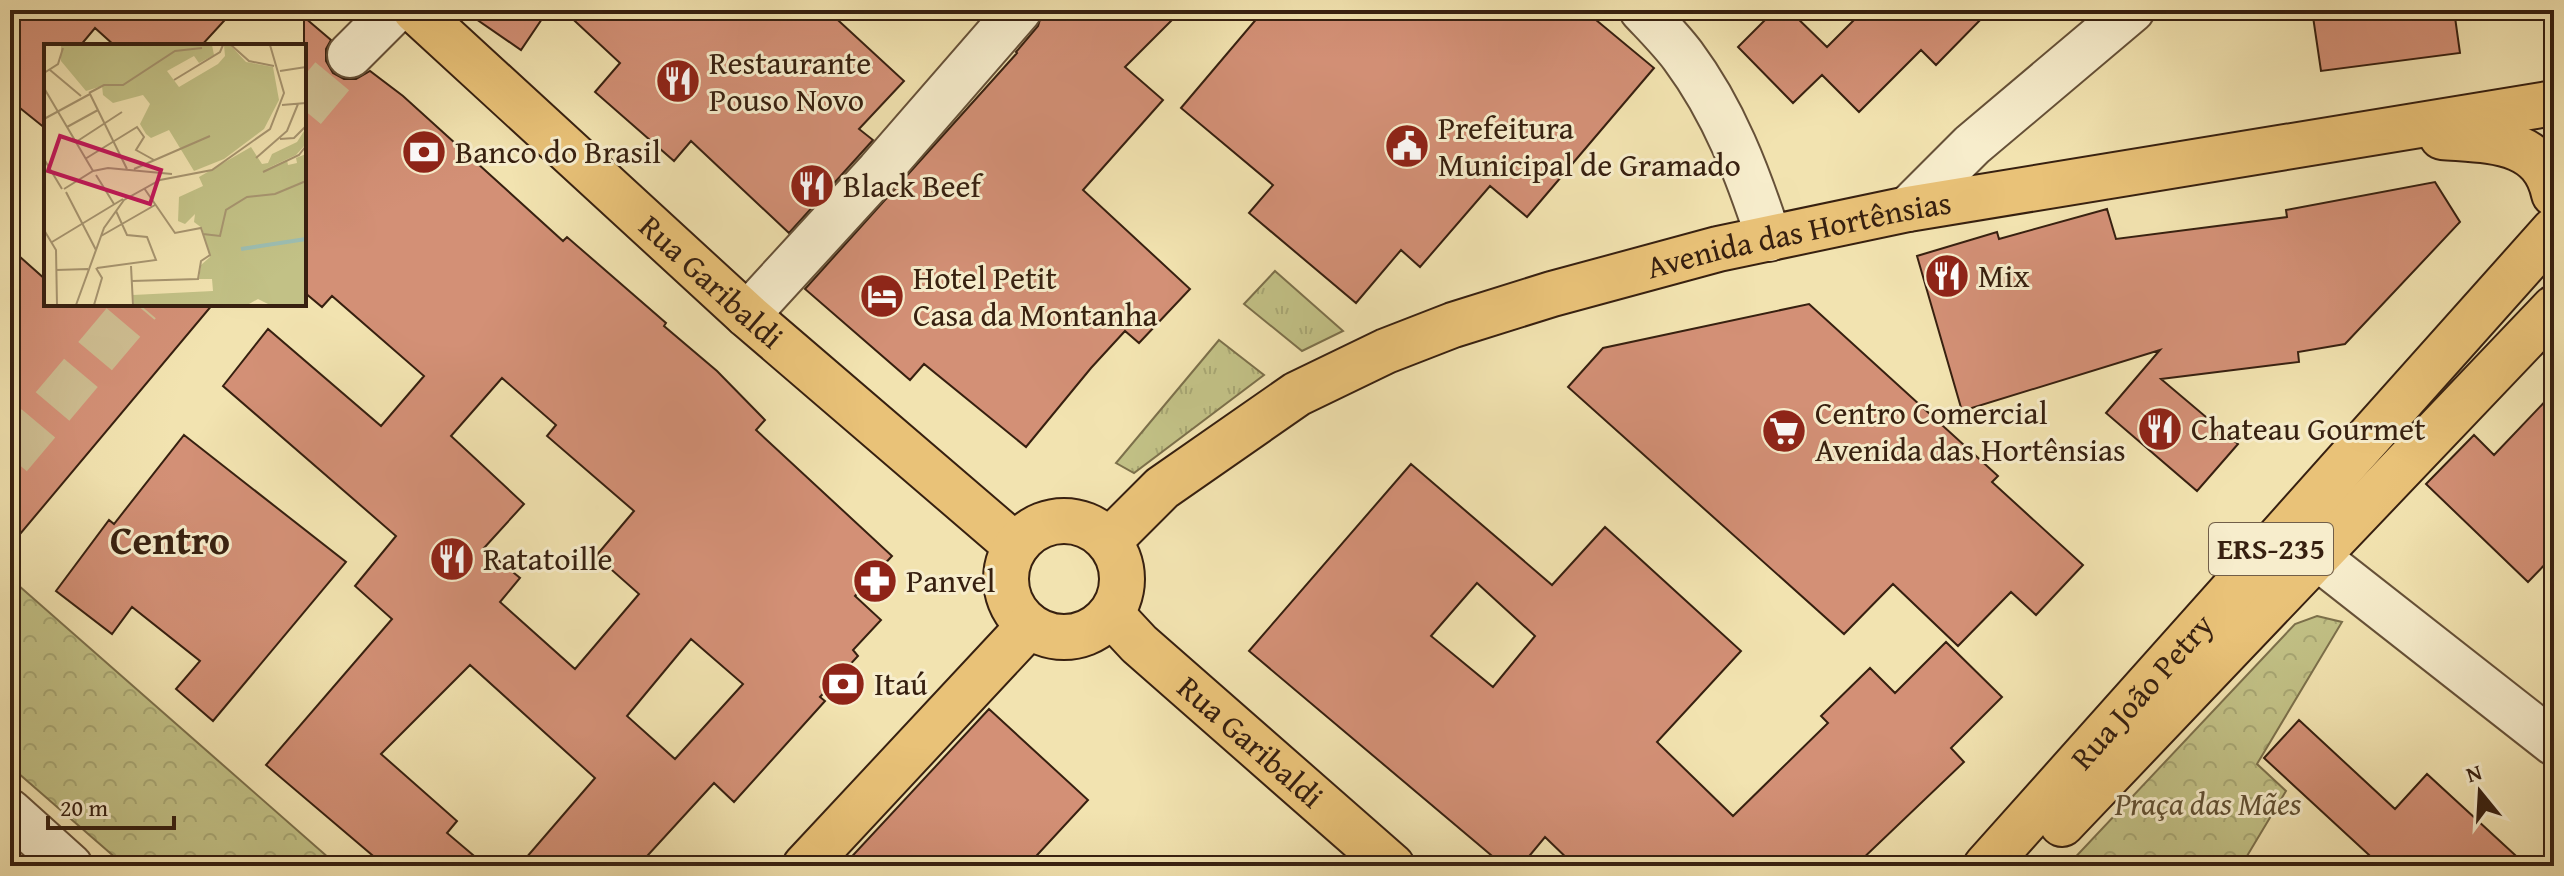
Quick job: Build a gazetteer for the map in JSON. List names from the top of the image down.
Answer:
{
  "streets": {
    "main road": [
      "Avenida das Hortênsias",
      "Rua Garibaldi",
      "ERS-235",
      "Rua João Petry"
    ]
  },
  "crossings": [
    ["Avenida das Hortênsias", "Rua Garibaldi"]
  ],
  "districts": ["Centro"],
  "parks": ["Praça das Mães"],
  "places": {
    "restaurant": [
      "Restaurante Pouso Novo",
      "Black Beef",
      "Mix",
      "Chateau Gourmet",
      "Ratatoille"
    ],
    "public building": ["Prefeitura Municipal de Gramado"],
    "bank": ["Banco do Brasil", "Itaú"],
    "hotel": ["Hotel Petit Casa da Montanha"],
    "supermarket": ["Centro Comercial Avenida das Hortênsias"],
    "pharmacy": ["Panvel"]
  },
  "scale_bar": "20 m",
  "north": "top"
}
